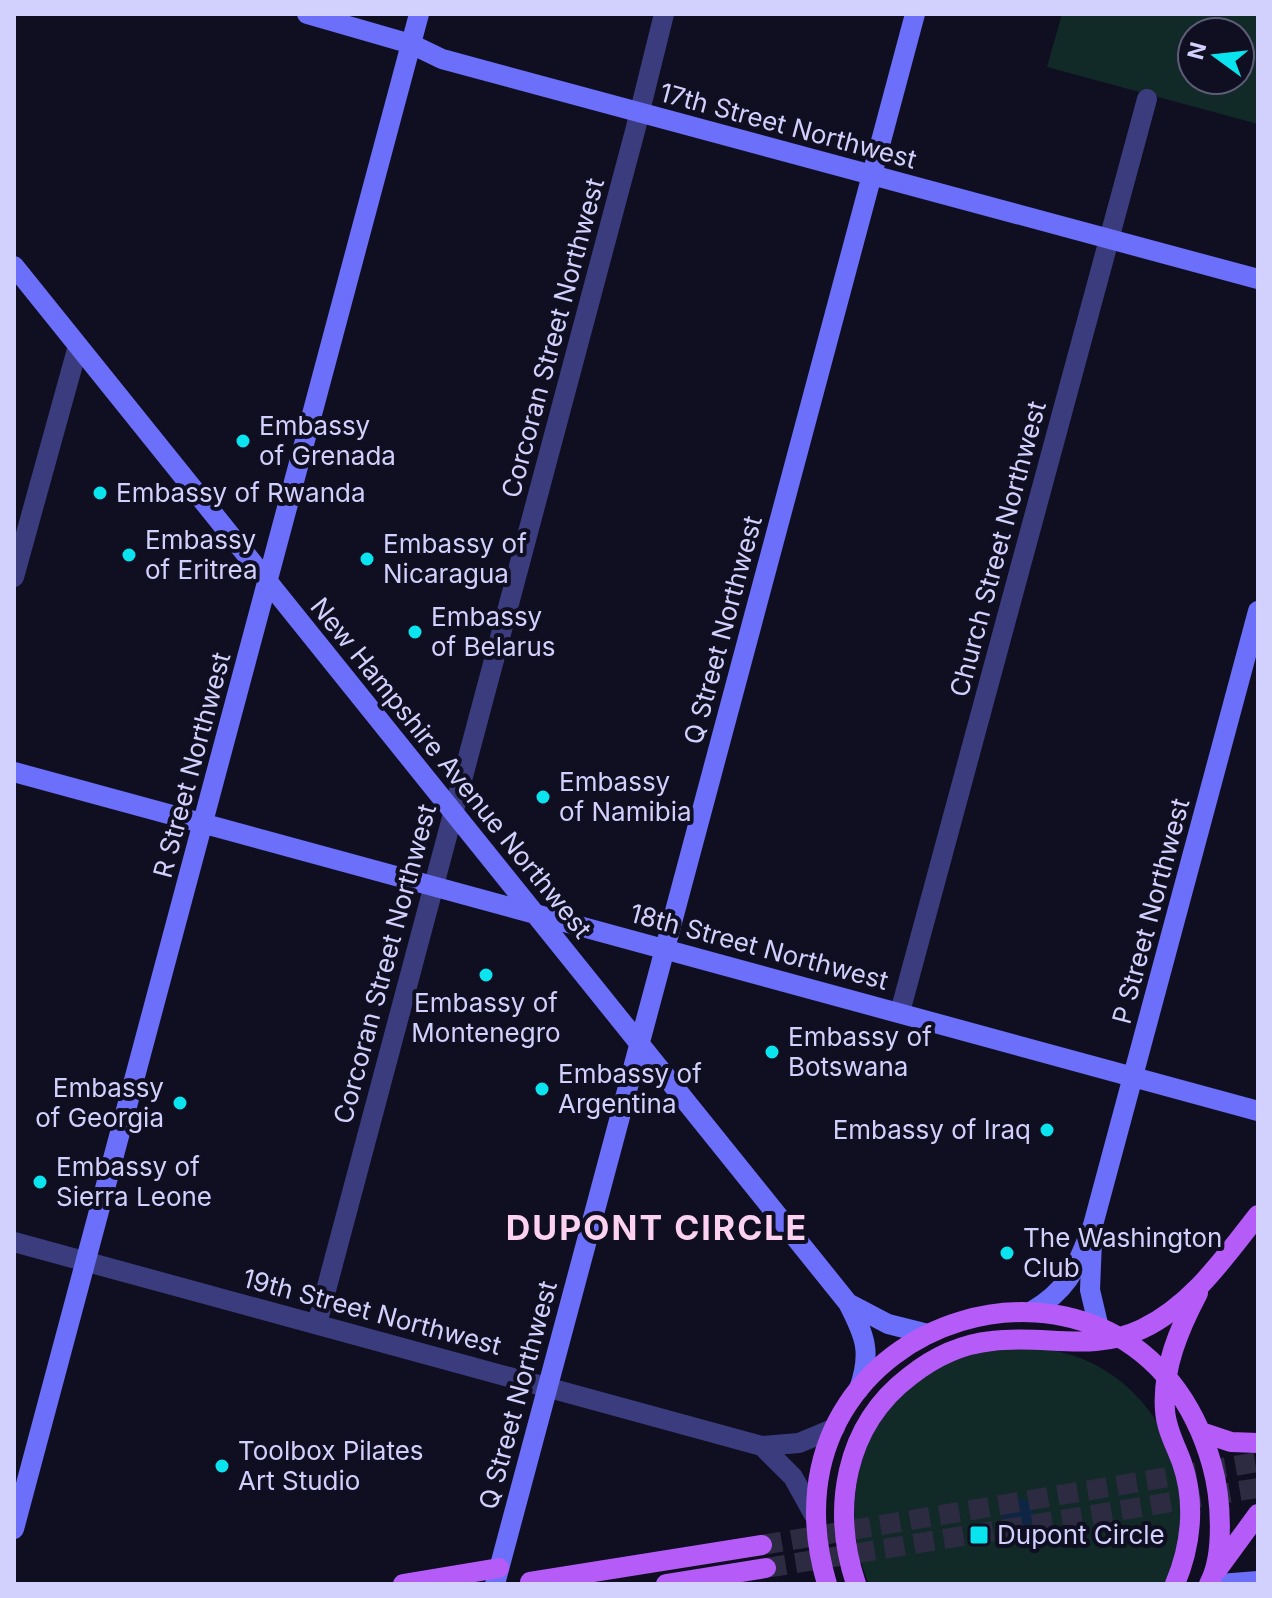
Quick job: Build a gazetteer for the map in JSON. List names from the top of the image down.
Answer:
{
  "streets": {
    "main road": [
      "17th Street Northwest",
      "Q Street Northwest",
      "R Street Northwest",
      "New Hampshire Avenue Northwest",
      "P Street Northwest",
      "18th Street Northwest"
    ],
    "street": ["Corcoran Street Northwest", "Church Street Northwest", "19th Street Northwest"]
  },
  "crossings": [
    ["17th Street Northwest", "Corcoran Street Northwest"],
    ["17th Street Northwest", "Church Street Northwest"],
    ["17th Street Northwest", "Q Street Northwest"],
    ["17th Street Northwest", "R Street Northwest"],
    ["Corcoran Street Northwest", "New Hampshire Avenue Northwest"],
    ["Corcoran Street Northwest", "18th Street Northwest"],
    ["Corcoran Street Northwest", "19th Street Northwest"],
    ["Church Street Northwest", "18th Street Northwest"],
    ["Q Street Northwest", "New Hampshire Avenue Northwest"],
    ["Q Street Northwest", "18th Street Northwest"],
    ["Q Street Northwest", "19th Street Northwest"],
    ["R Street Northwest", "New Hampshire Avenue Northwest"],
    ["R Street Northwest", "18th Street Northwest"],
    ["R Street Northwest", "19th Street Northwest"],
    ["New Hampshire Avenue Northwest", "18th Street Northwest"],
    ["P Street Northwest", "18th Street Northwest"]
  ],
  "districts": ["DUPONT CIRCLE"],
  "places": {
    "other": [
      "Embassy of Grenada",
      "Embassy of Rwanda",
      "Embassy of Eritrea",
      "Embassy of Nicaragua",
      "Embassy of Belarus",
      "Embassy of Namibia",
      "Embassy of Montenegro",
      "Embassy of Botswana",
      "Embassy of Argentina",
      "Embassy of Georgia",
      "Embassy of Iraq",
      "Embassy of Sierra Leone",
      "The Washington Club",
      "Toolbox Pilates Art Studio"
    ],
    "transit": ["Dupont Circle"]
  },
  "north": "left"
}
